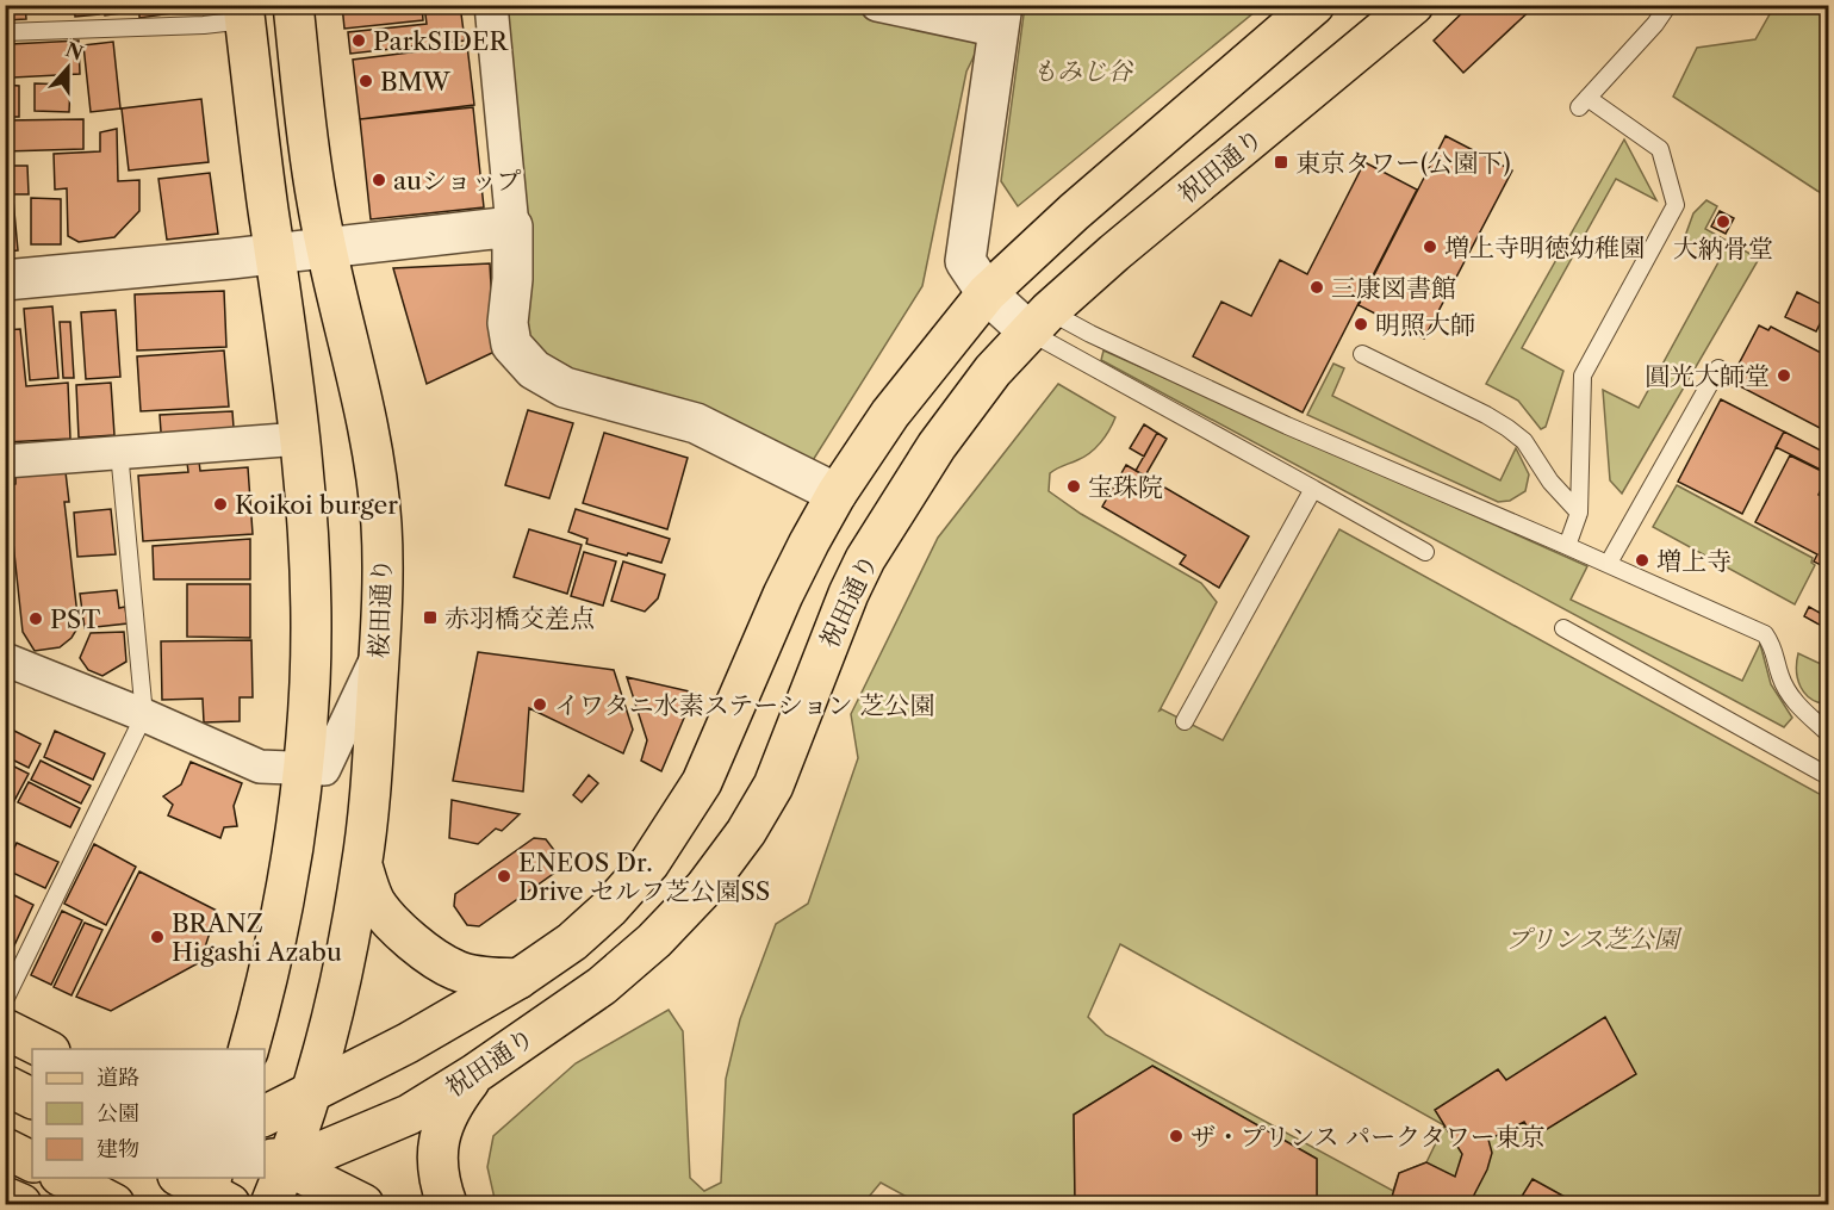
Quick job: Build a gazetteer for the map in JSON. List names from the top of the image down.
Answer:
{
  "streets": {
    "main road": ["祝田通り", "桜田通り"]
  },
  "crossings": [
    ["祝田通り", "桜田通り"]
  ],
  "parks": ["もみじ谷", "プリンス芝公園"],
  "places": {
    "other": [
      "ParkSIDER",
      "BMW",
      "auショップ",
      "大納骨堂",
      "増上寺明徳幼稚園",
      "三康図書館",
      "明照大師",
      "圓光大師堂",
      "宝珠院",
      "Koikoi burger",
      "増上寺",
      "PST",
      "イワタニ水素ステーション 芝公園",
      "ENEOS Dr. Drive セルフ芝公園SS",
      "BRANZ Higashi Azabu",
      "ザ・プリンス パークタワー東京"
    ],
    "transit": ["東京タワー(公園下)", "赤羽橋交差点"]
  },
  "legend": ["道路", "公園", "建物"],
  "north": "top"
}
